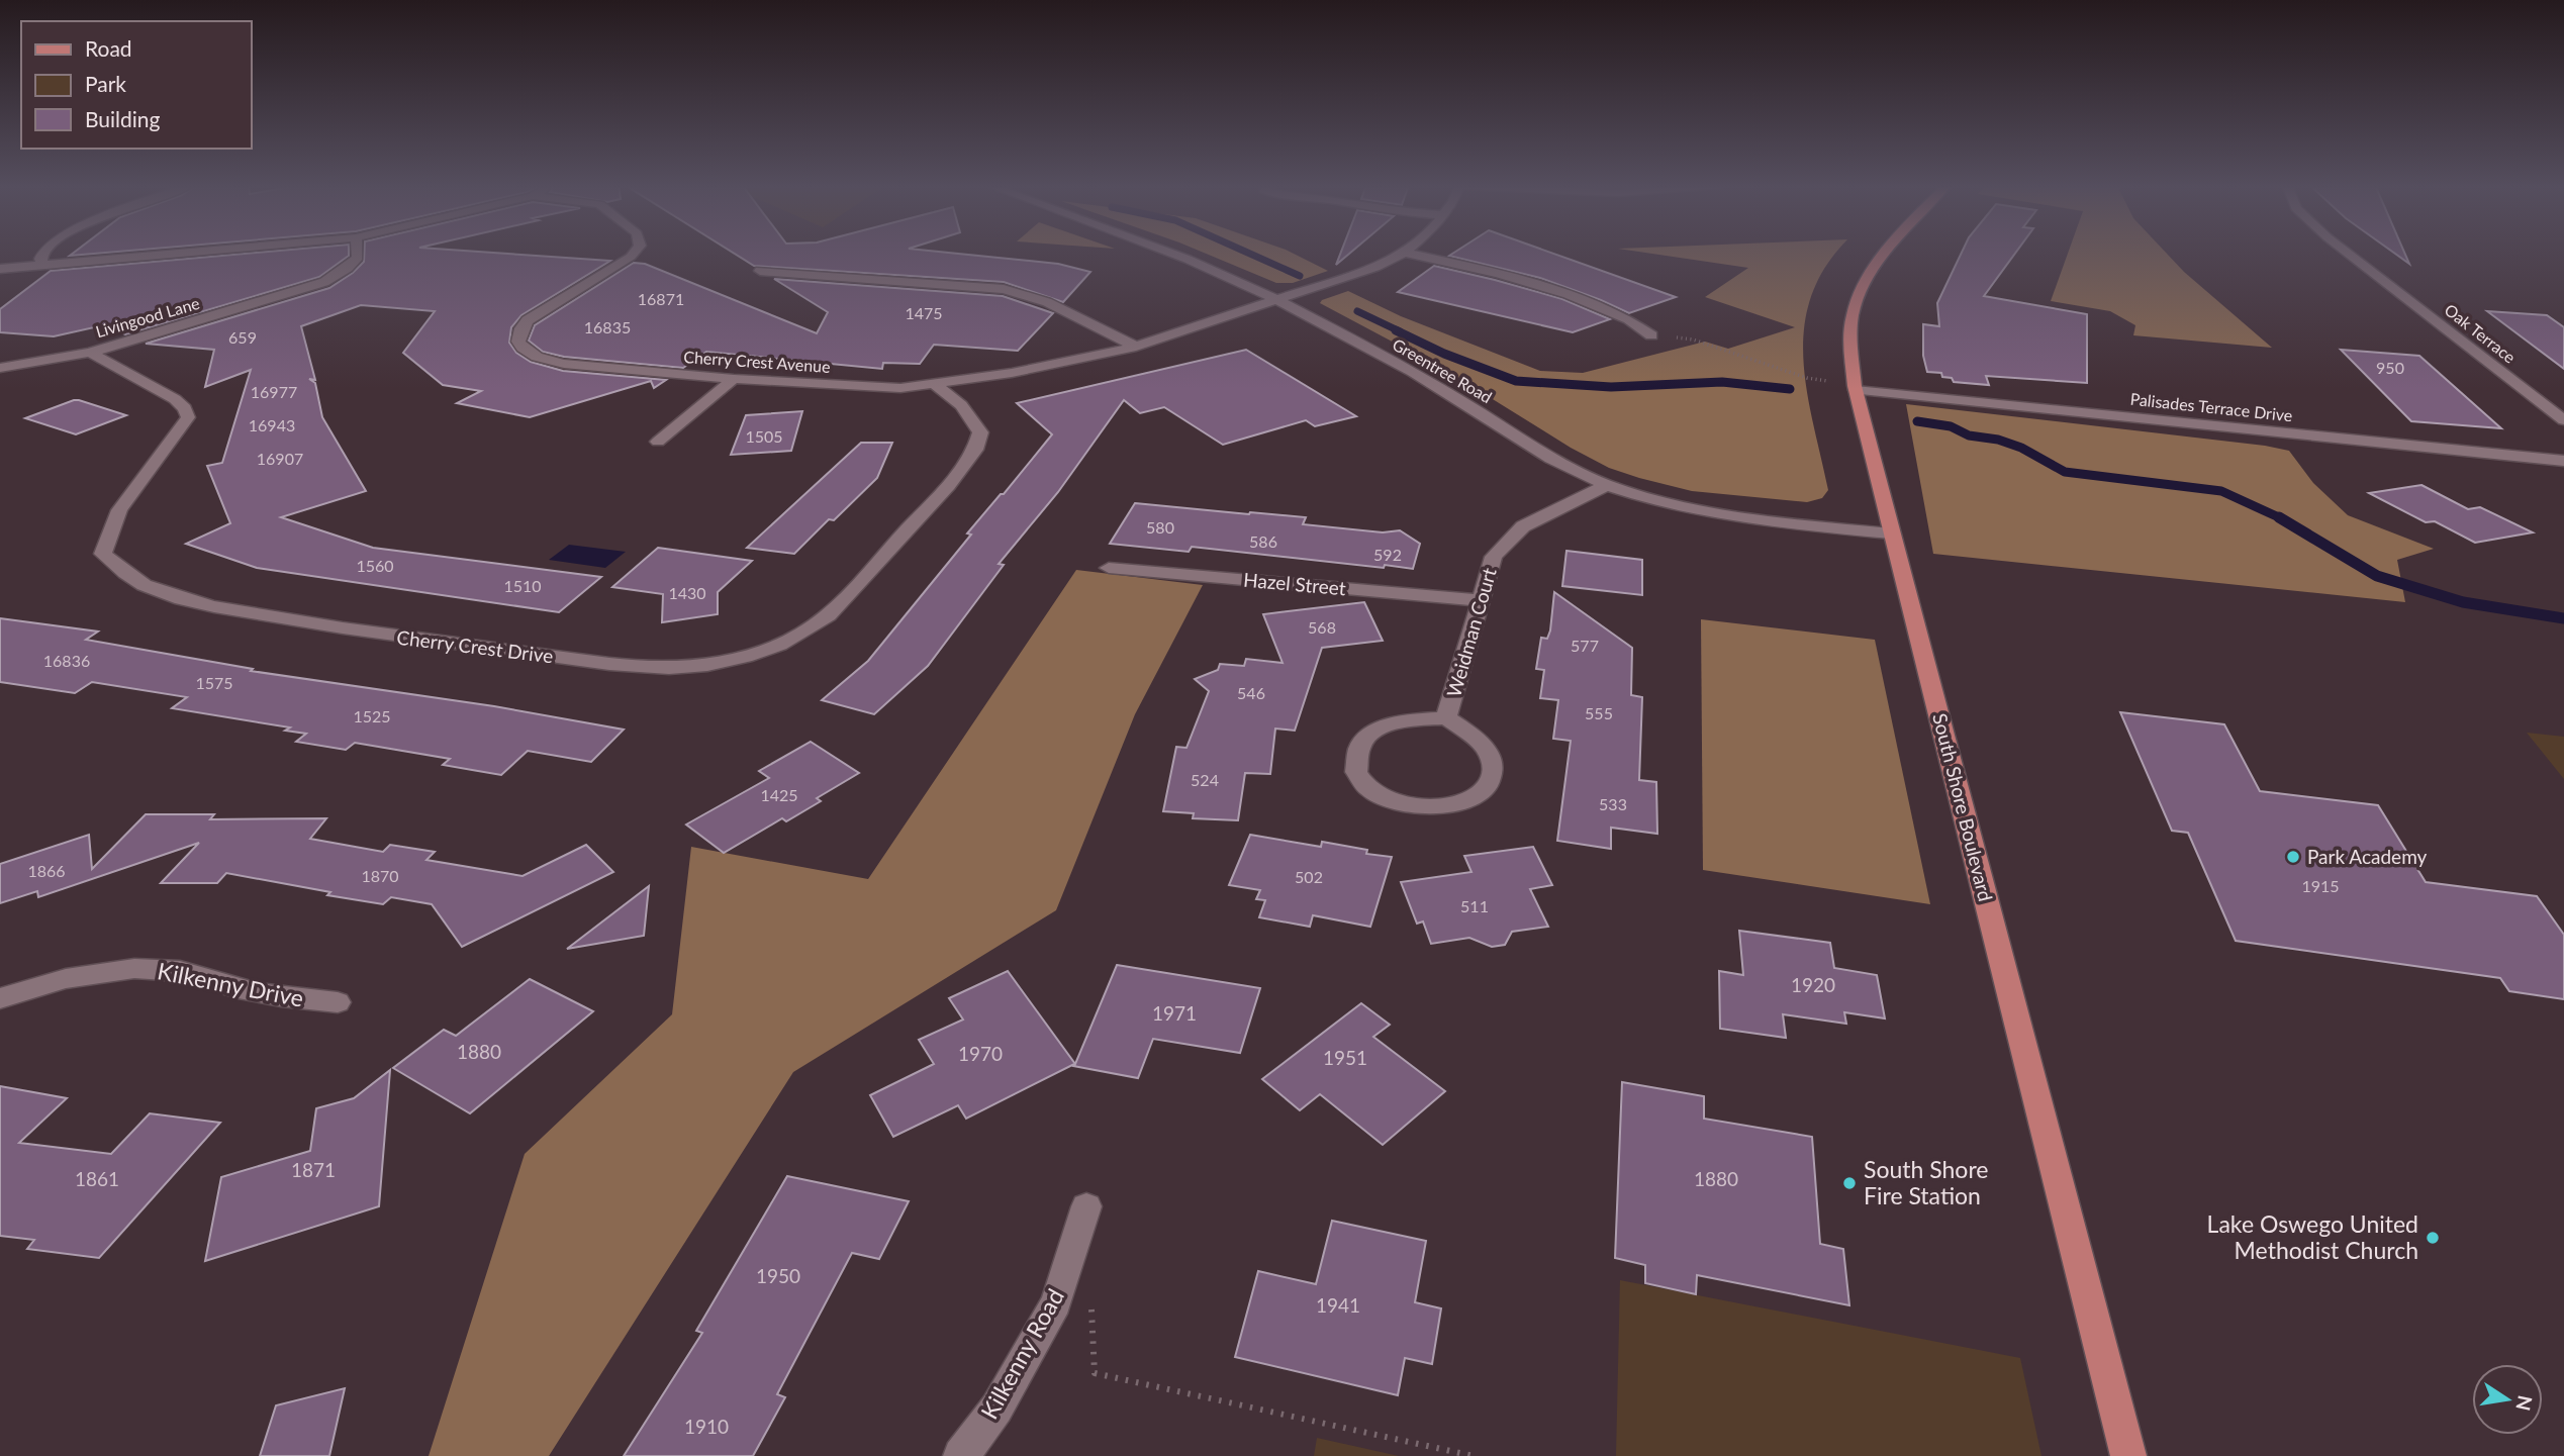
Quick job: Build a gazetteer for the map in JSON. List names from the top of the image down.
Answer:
{
  "streets": {
    "main road": ["South Shore Boulevard"],
    "street": [
      "Livingood Lane",
      "Oak Terrace",
      "Cherry Crest Avenue",
      "Greentree Road",
      "Palisades Terrace Drive",
      "Hazel Street",
      "Weidman Court",
      "Cherry Crest Drive",
      "Kilkenny Drive",
      "Kilkenny Road"
    ]
  },
  "crossings": [
    ["Livingood Lane", "Cherry Crest Drive"],
    ["Cherry Crest Avenue", "Greentree Road"],
    ["Cherry Crest Avenue", "Cherry Crest Drive"],
    ["Greentree Road", "Weidman Court"],
    ["Greentree Road", "South Shore Boulevard"],
    ["Palisades Terrace Drive", "South Shore Boulevard"],
    ["Hazel Street", "Weidman Court"]
  ],
  "places": ["Park Academy", "South Shore Fire Station", "Lake Oswego United Methodist Church"],
  "house_numbers": [
    "16871",
    "1475",
    "16835",
    "659",
    "950",
    "16977",
    "16943",
    "1505",
    "16907",
    "580",
    "586",
    "592",
    "1560",
    "1510",
    "1430",
    "568",
    "577",
    "16836",
    "1575",
    "546",
    "555",
    "1525",
    "524",
    "1425",
    "533",
    "1866",
    "1870",
    "502",
    "1915",
    "511",
    "1920",
    "1971",
    "1880",
    "1970",
    "1951",
    "1871",
    "1861",
    "1880",
    "1950",
    "1941",
    "1910"
  ],
  "legend": ["Road", "Park", "Building"],
  "north": "right"
}
